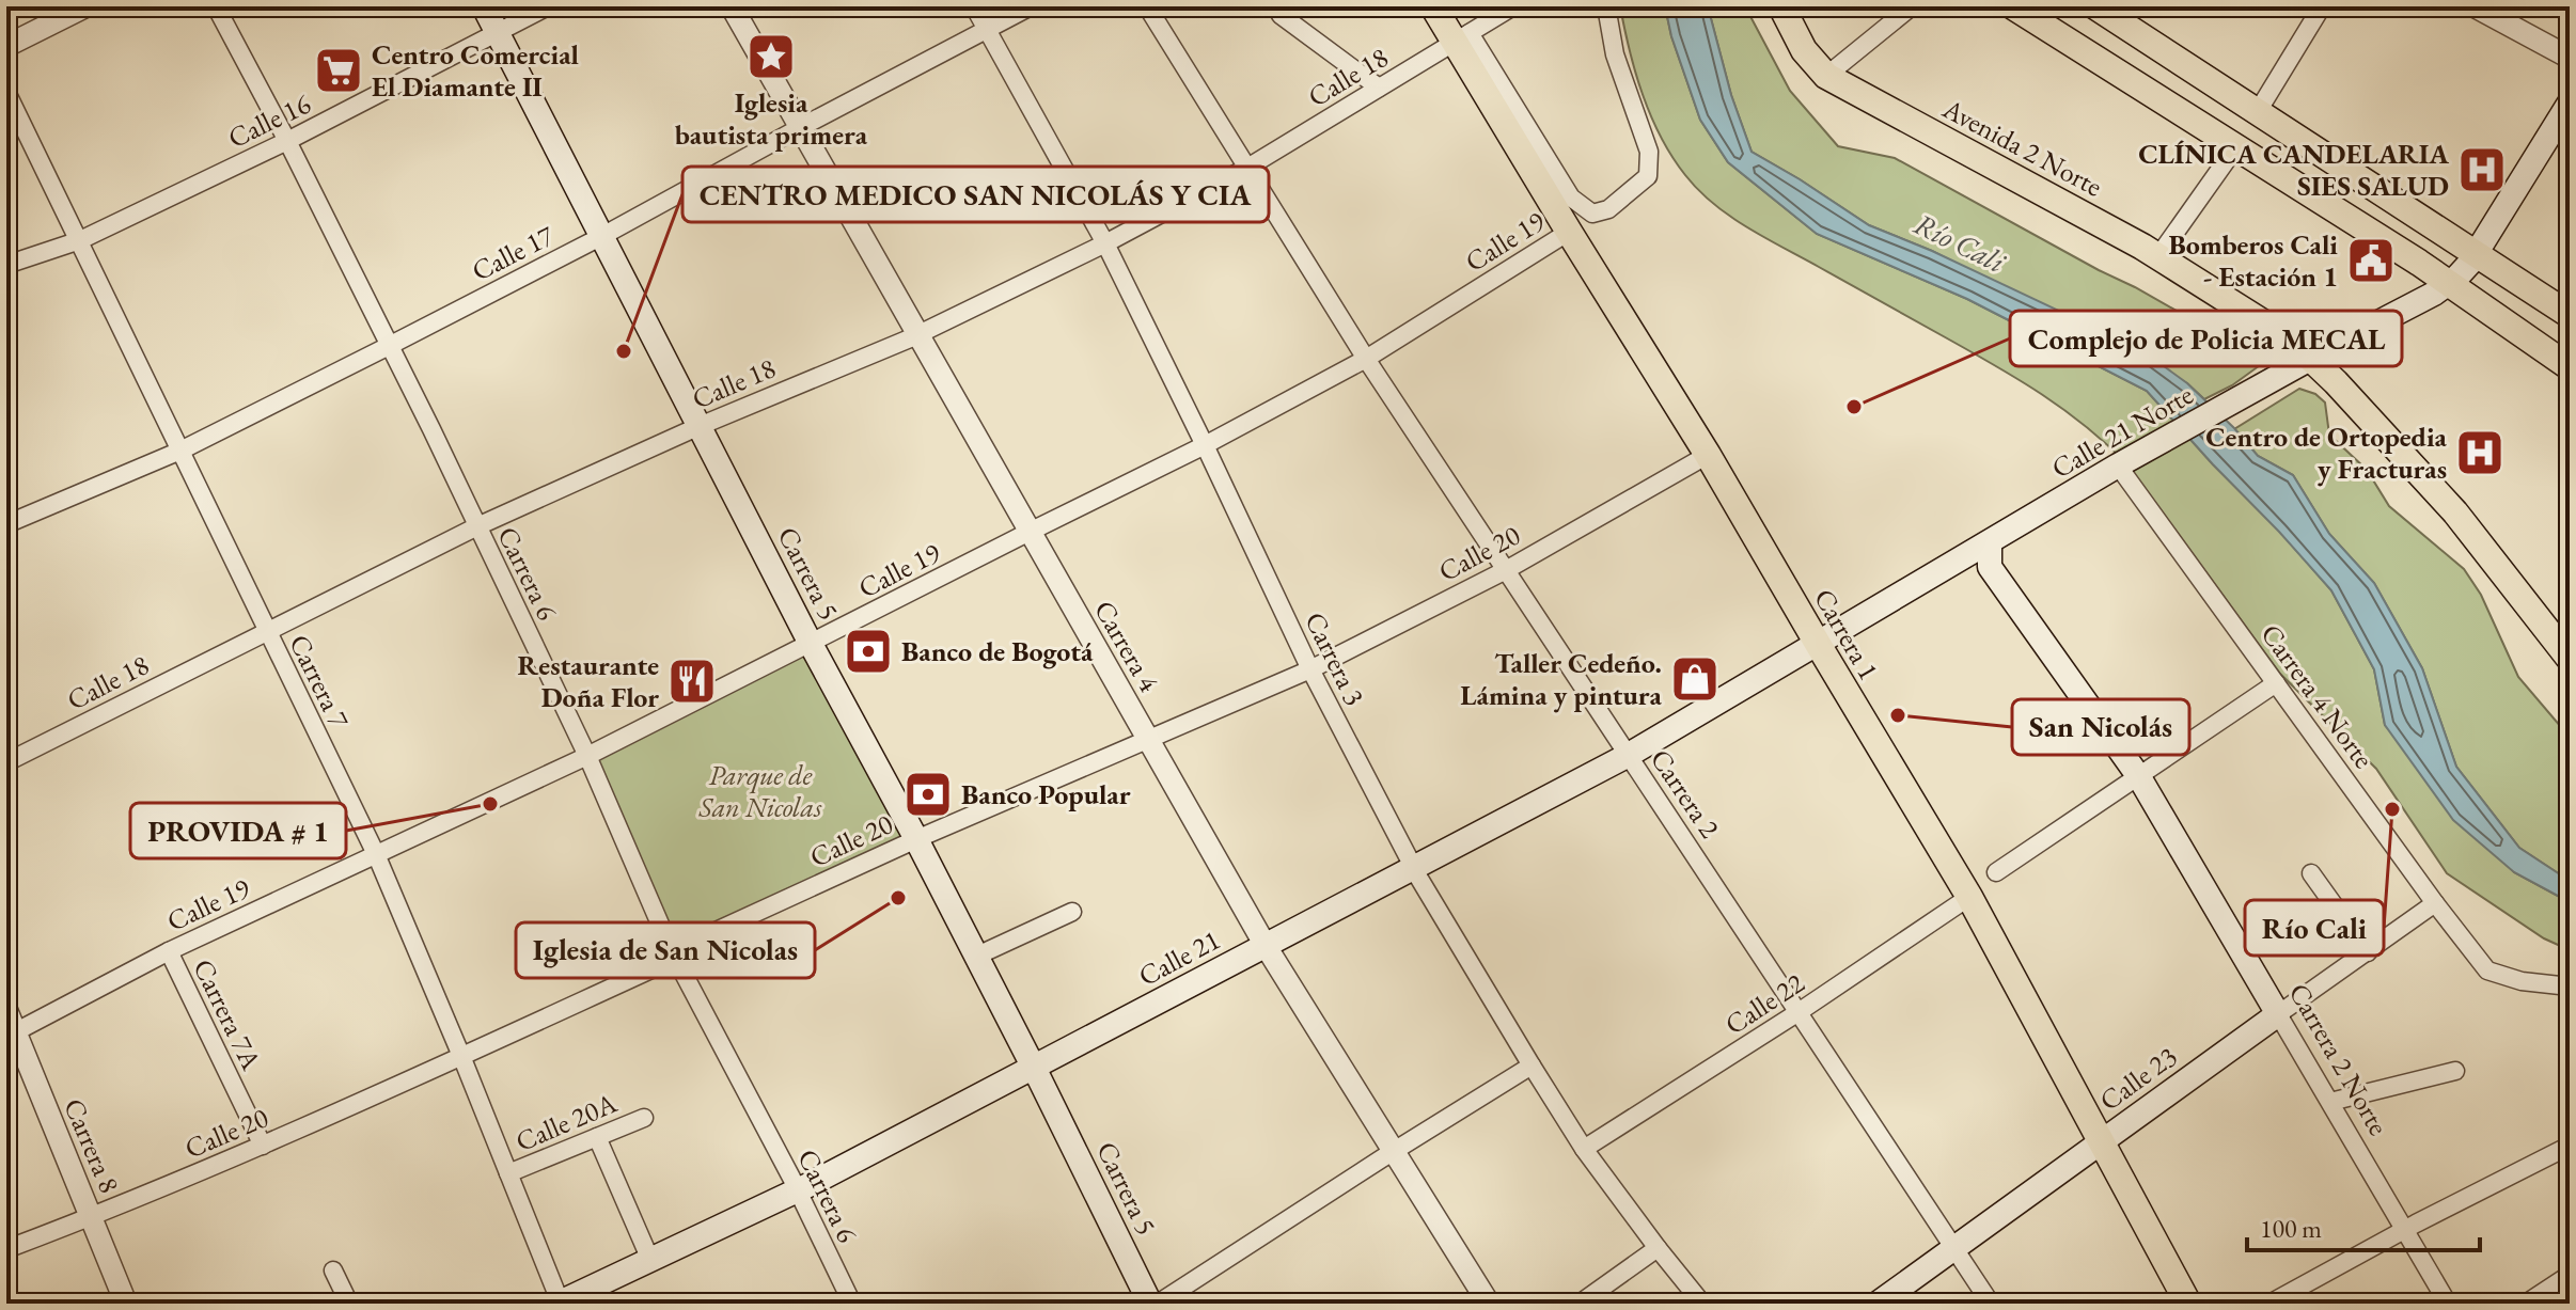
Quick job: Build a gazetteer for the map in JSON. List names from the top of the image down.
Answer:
{
  "streets": {
    "main road": [
      "Avenida 2 Norte",
      "Calle 21 Norte",
      "Carrera 5",
      "Carrera 1",
      "Calle 21",
      "Carrera 2 Norte",
      "Calle 23"
    ],
    "street": [
      "Calle 18",
      "Calle 16",
      "Calle 19",
      "Calle 17",
      "Calle 20",
      "Carrera 6",
      "Carrera 4",
      "Carrera 3",
      "Carrera 7",
      "Carrera 4 Norte",
      "Carrera 2",
      "Calle 22",
      "Carrera 7A",
      "Calle 20A",
      "Carrera 8"
    ]
  },
  "crossings": [
    ["Calle 18", "Carrera 6"],
    ["Calle 18", "Carrera 5"],
    ["Calle 18", "Carrera 1"],
    ["Calle 18", "Carrera 4"],
    ["Calle 18", "Carrera 3"],
    ["Calle 18", "Carrera 7"],
    ["Calle 18", "Carrera 2"],
    ["Calle 16", "Carrera 6"],
    ["Calle 16", "Carrera 5"],
    ["Calle 16", "Carrera 7"],
    ["Avenida 2 Norte", "Calle 21 Norte"],
    ["Calle 19", "Carrera 6"],
    ["Calle 19", "Carrera 5"],
    ["Calle 19", "Carrera 1"],
    ["Calle 19", "Carrera 4"],
    ["Calle 19", "Carrera 3"],
    ["Calle 19", "Carrera 7"],
    ["Calle 19", "Carrera 2"],
    ["Calle 19", "Carrera 7A"],
    ["Calle 19", "Carrera 8"],
    ["Calle 17", "Carrera 6"],
    ["Calle 17", "Carrera 5"],
    ["Calle 17", "Carrera 4"],
    ["Calle 17", "Carrera 3"],
    ["Calle 17", "Carrera 7"],
    ["Calle 21 Norte", "Carrera 1"],
    ["Calle 21 Norte", "Carrera 4 Norte"],
    ["Calle 21 Norte", "Calle 21"],
    ["Calle 21 Norte", "Carrera 2 Norte"],
    ["Calle 20", "Carrera 6"],
    ["Calle 20", "Carrera 5"],
    ["Calle 20", "Carrera 1"],
    ["Calle 20", "Carrera 4"],
    ["Calle 20", "Carrera 3"],
    ["Calle 20", "Carrera 7"],
    ["Calle 20", "Carrera 2"],
    ["Calle 20", "Carrera 7A"],
    ["Calle 20", "Carrera 8"],
    ["Carrera 6", "Calle 21"],
    ["Carrera 5", "Calle 21"],
    ["Carrera 1", "Calle 21"],
    ["Carrera 1", "Calle 22"],
    ["Carrera 1", "Calle 23"],
    ["Carrera 4", "Calle 21"],
    ["Carrera 3", "Calle 21"],
    ["Carrera 3", "Calle 22"],
    ["Carrera 7", "Calle 21"],
    ["Carrera 7", "Calle 20A"],
    ["Carrera 4 Norte", "Calle 23"],
    ["Carrera 2", "Calle 21"],
    ["Carrera 2", "Calle 22"],
    ["Carrera 2", "Calle 23"],
    ["Carrera 2 Norte", "Calle 23"]
  ],
  "water": ["Río Cali"],
  "parks": ["Parque de San Nicolas"],
  "places": {
    "place": ["Iglesia bautista primera"],
    "supermarket": ["Centro Comercial El Diamante II"],
    "hospital": ["CLÍNICA CANDELARIA SIES SALUD", "Centro de Ortopedia y Fracturas"],
    "public building": ["Bomberos Cali - Estación 1"],
    "other": [
      "CENTRO MEDICO SAN NICOLÁS Y CIA",
      "Complejo de Policia MECAL",
      "San Nicolás",
      "PROVIDA # 1",
      "Río Cali",
      "Iglesia de San Nicolas"
    ],
    "bank": ["Banco de Bogotá", "Banco Popular"],
    "shop": ["Taller Cedeño. Lámina y pintura"],
    "restaurant": ["Restaurante Doña Flor"]
  },
  "scale_bar": "100 m"
}
